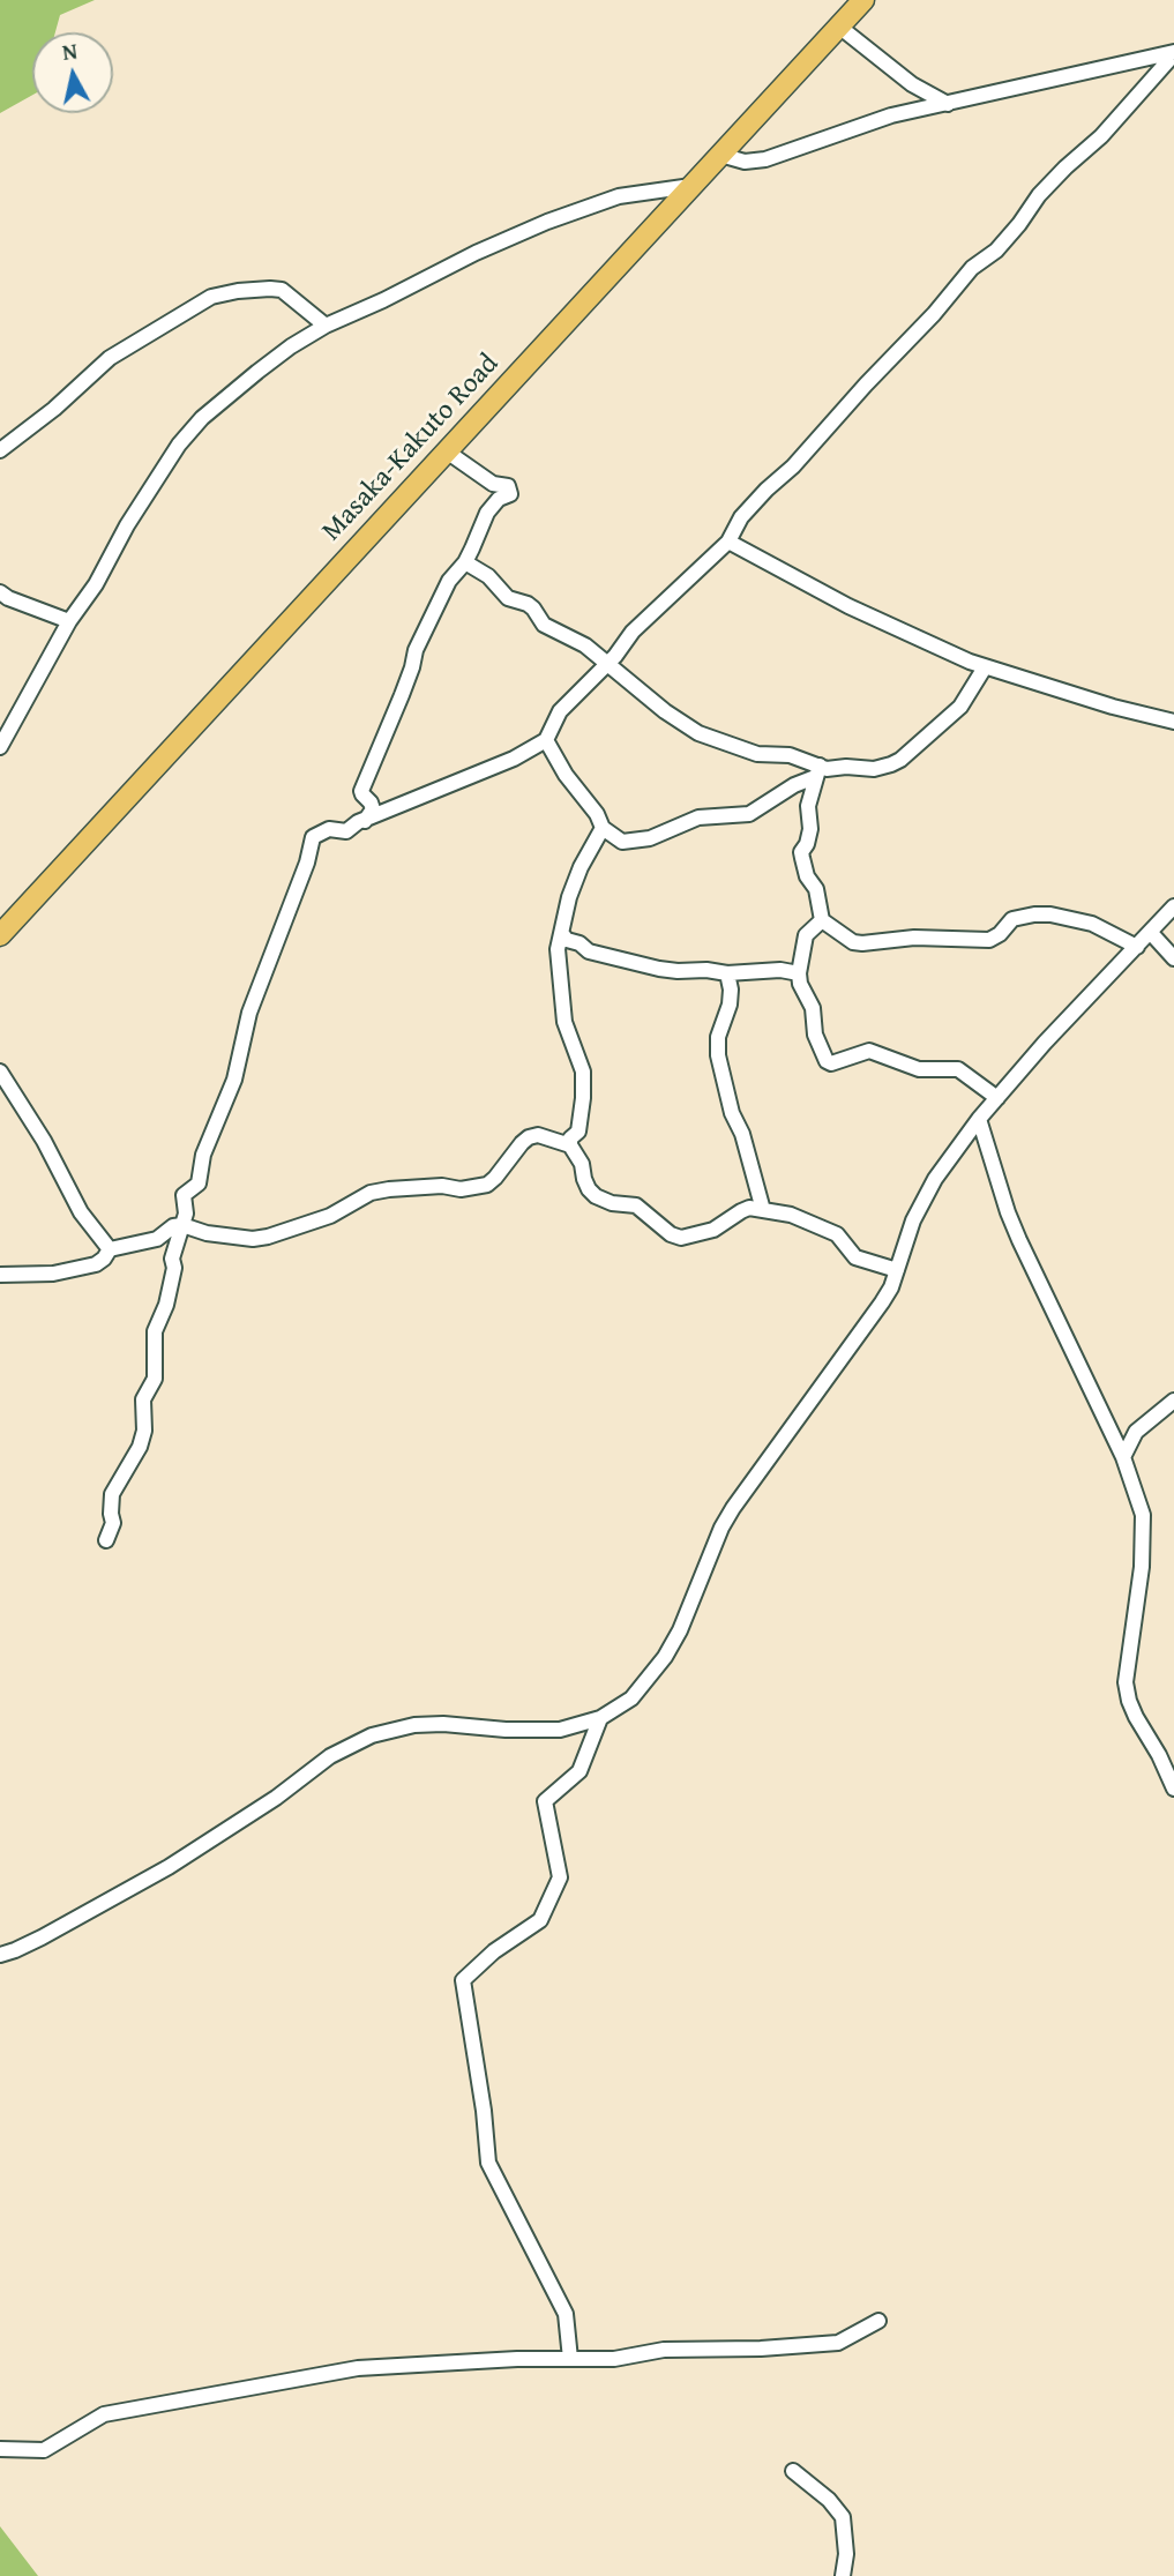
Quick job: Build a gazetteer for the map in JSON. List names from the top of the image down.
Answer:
{
  "streets": {
    "highway": ["Masaka-Kakuto Road"]
  },
  "north": "top"
}
